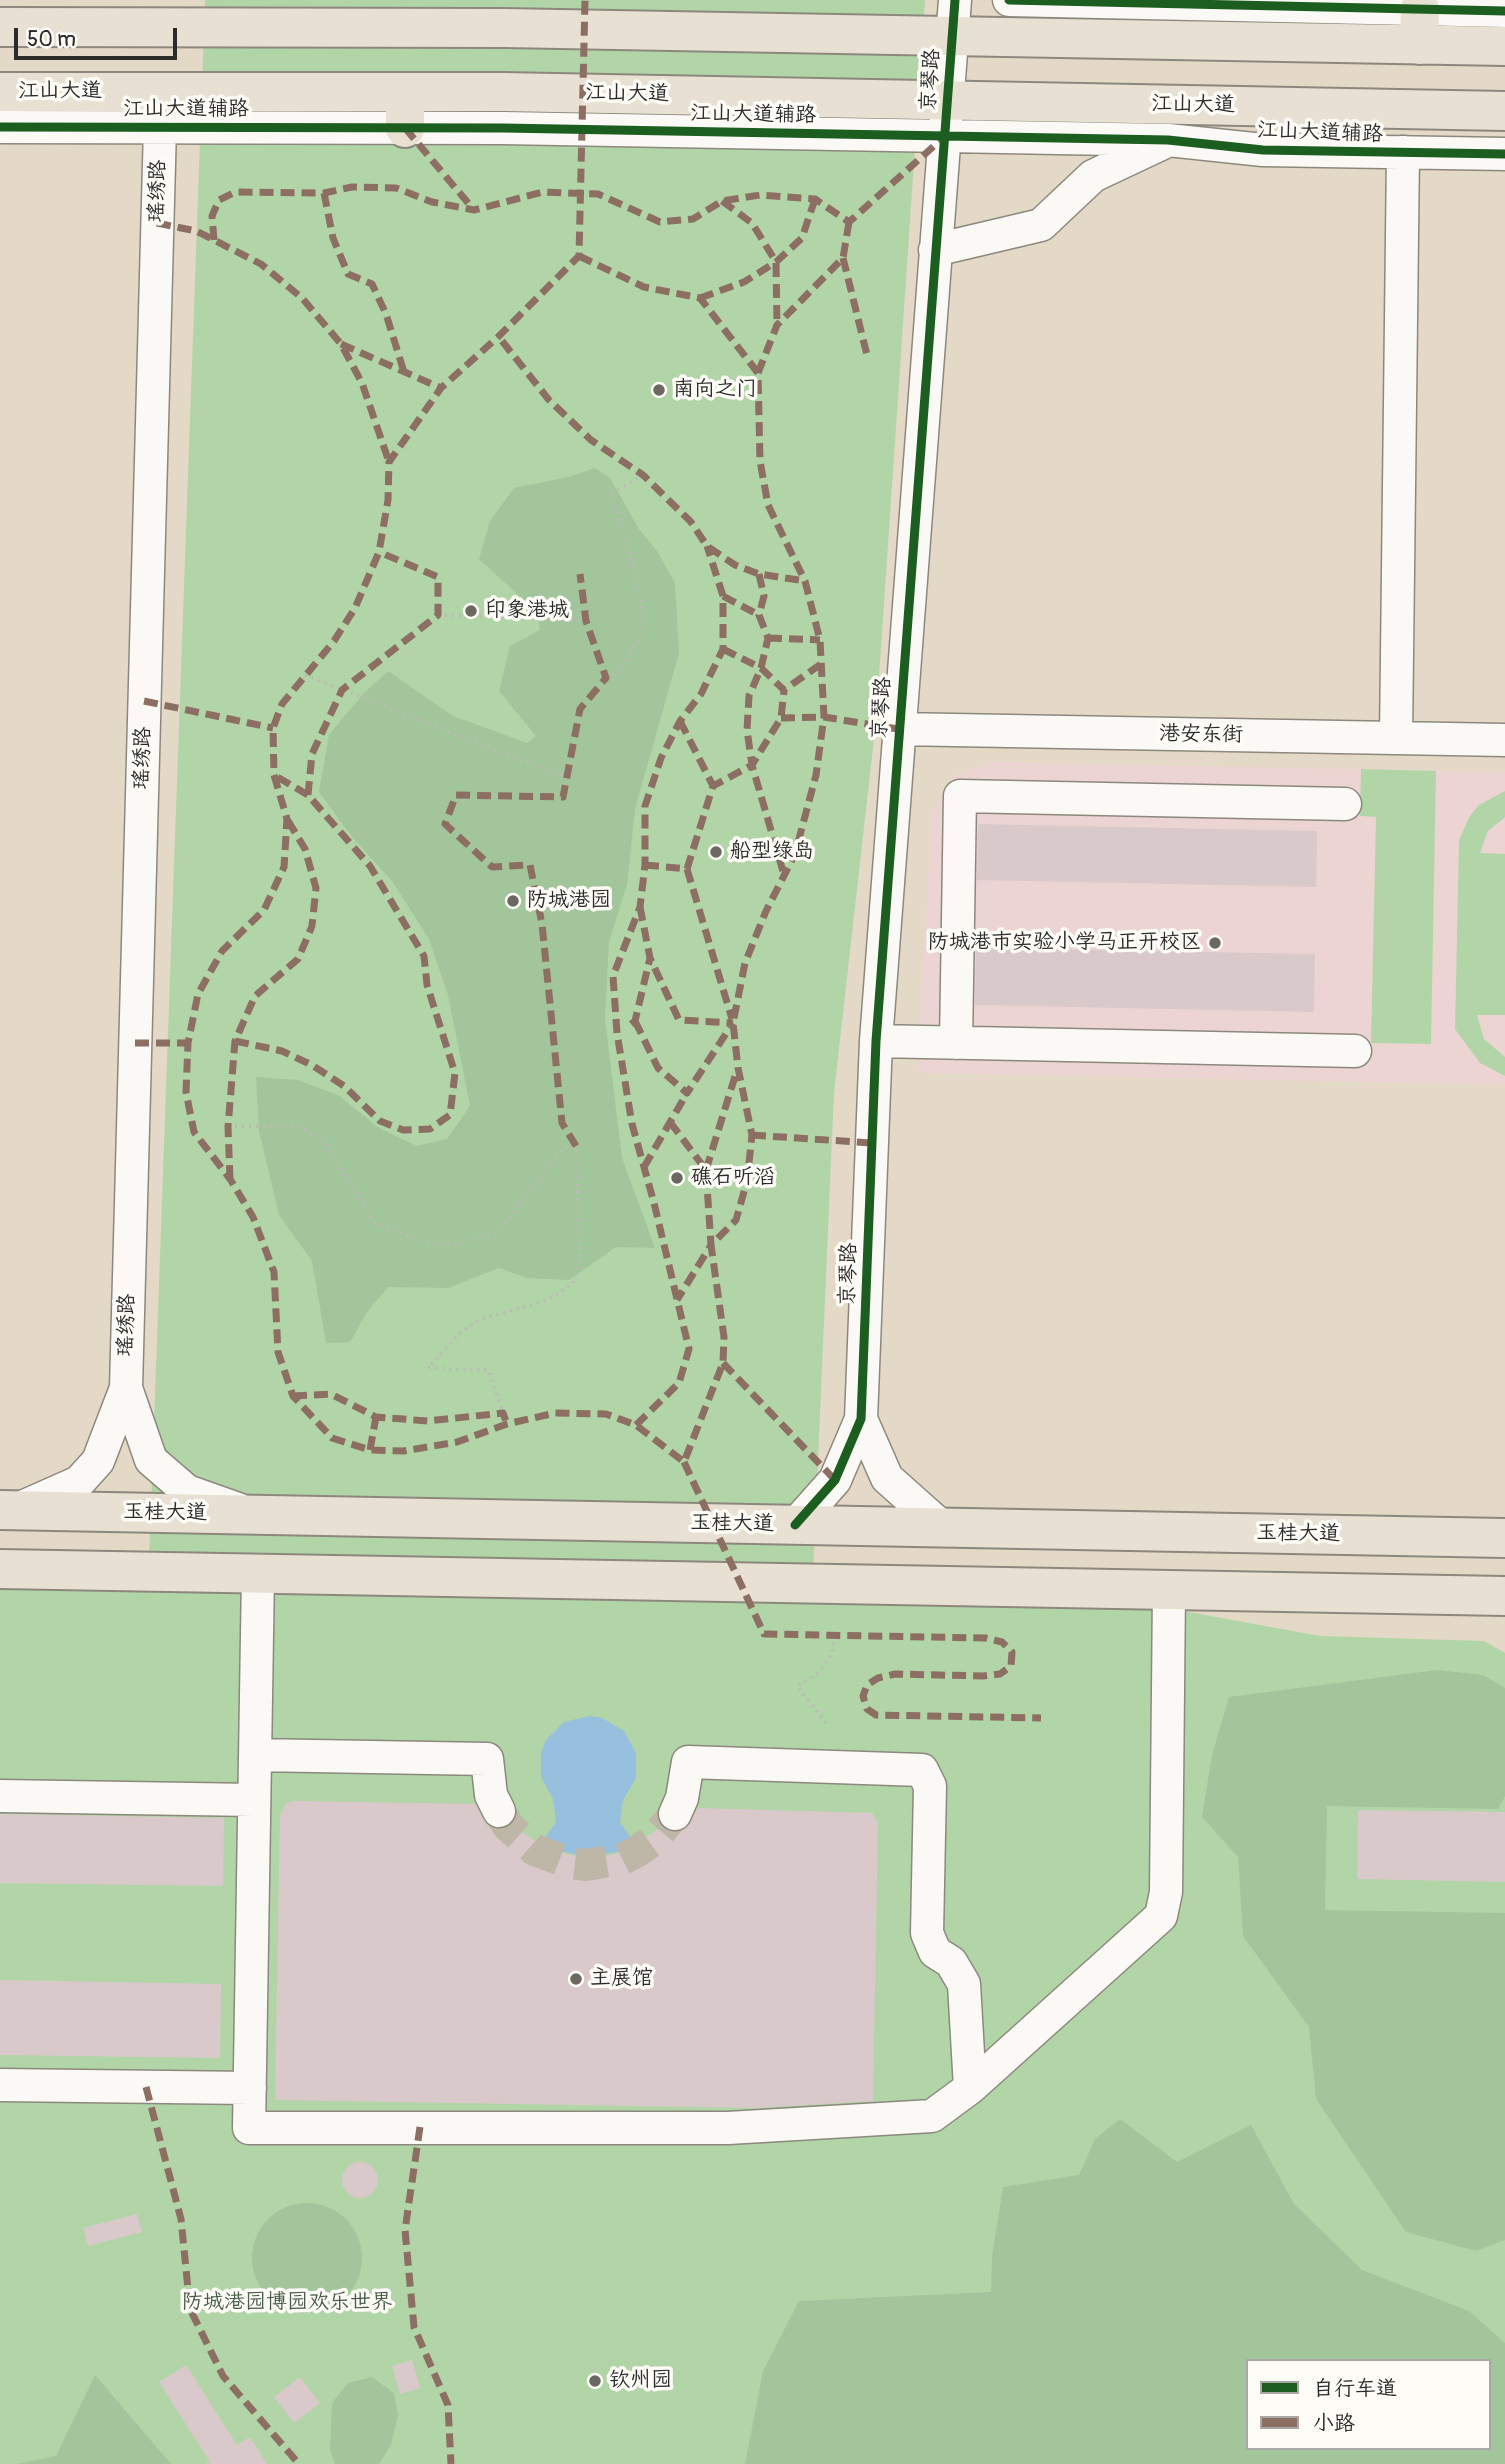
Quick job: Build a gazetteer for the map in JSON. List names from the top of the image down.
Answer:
{
  "streets": {
    "main road": ["江山大道", "玉桂大道"],
    "street": [
      "京琴路",
      "江山大道辅路",
      "瑶绣路",
      "港安东街"
    ]
  },
  "crossings": [
    ["京琴路", "江山大道"],
    ["京琴路", "江山大道辅路"],
    ["京琴路", "港安东街"],
    ["江山大道", "江山大道辅路"],
    ["江山大道辅路", "瑶绣路"]
  ],
  "parks": ["防城港园博园欢乐世界"],
  "places": [
    "南向之门",
    "印象港城",
    "船型绿岛",
    "防城港园",
    "防城港市实验小学马正开校区",
    "礁石听滔",
    "主展馆",
    "钦州园"
  ],
  "legend": ["自行车道", "小路"],
  "scale_bar": "50 m"
}
